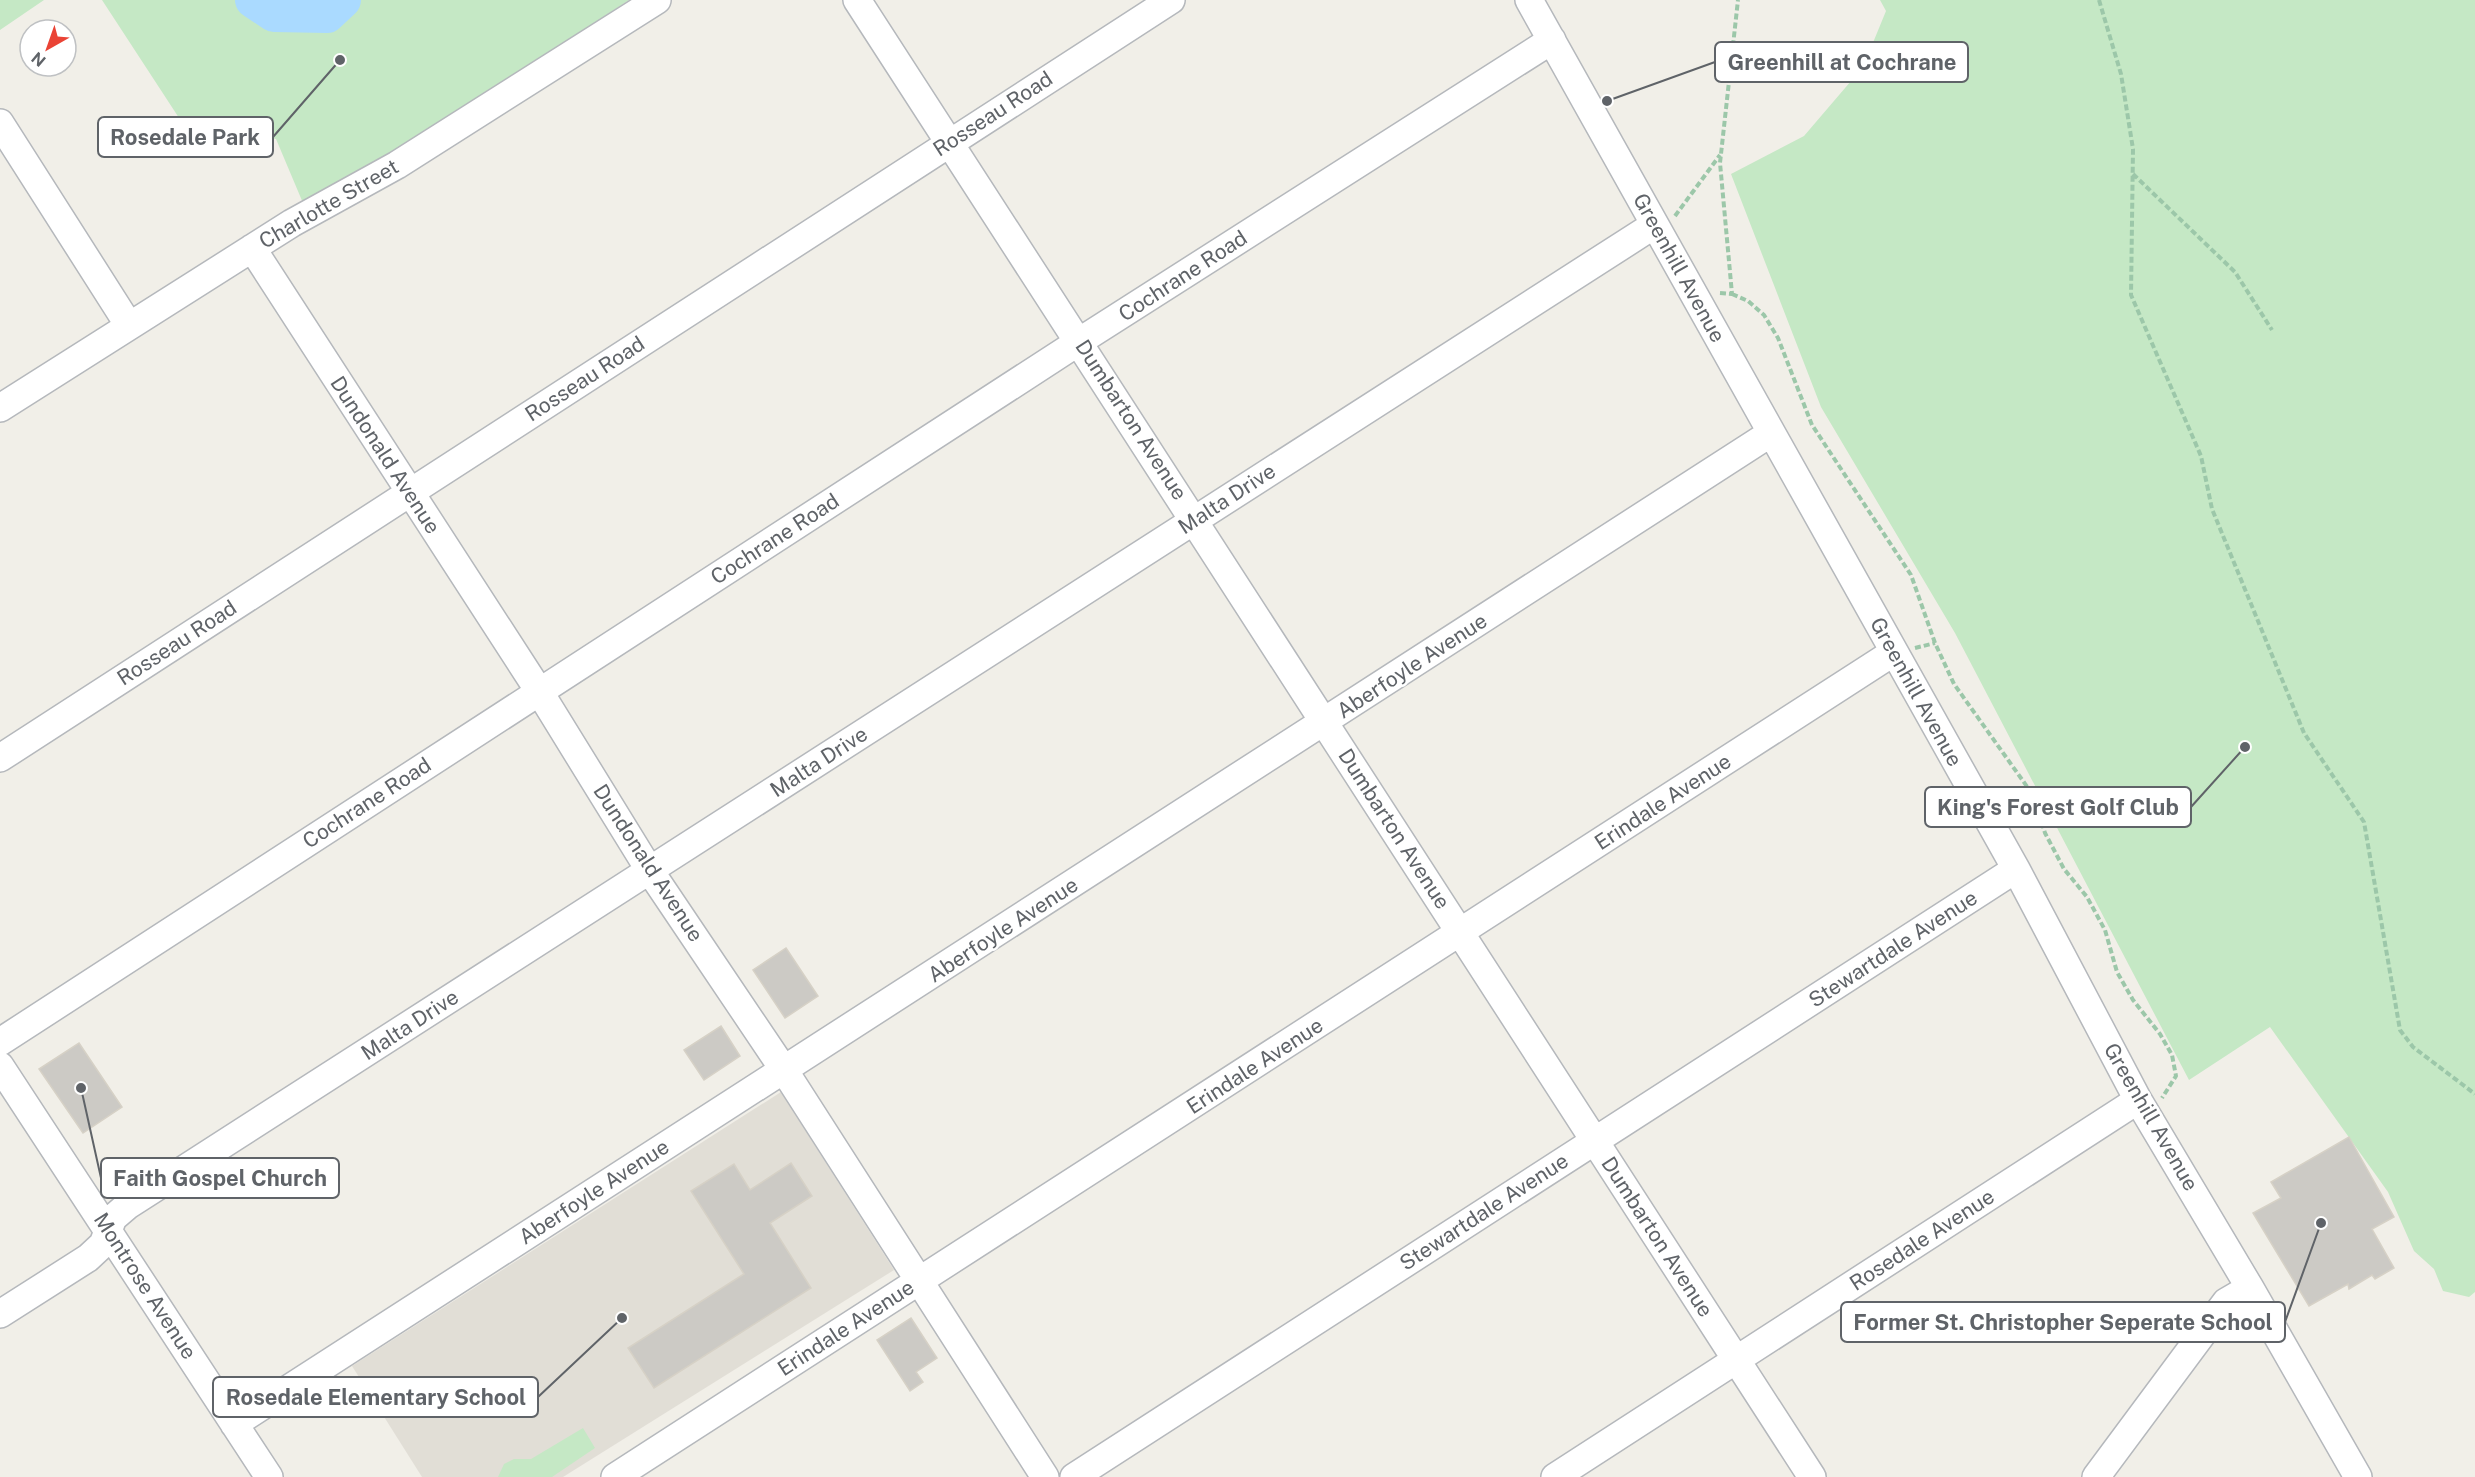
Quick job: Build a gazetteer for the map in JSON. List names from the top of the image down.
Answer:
{
  "streets": {
    "street": [
      "Rosseau Road",
      "Charlotte Street",
      "Greenhill Avenue",
      "Cochrane Road",
      "Dumbarton Avenue",
      "Dundonald Avenue",
      "Malta Drive",
      "Aberfoyle Avenue",
      "Erindale Avenue",
      "Stewartdale Avenue",
      "Rosedale Avenue",
      "Montrose Avenue"
    ]
  },
  "crossings": [
    ["Rosseau Road", "Dumbarton Avenue"],
    ["Rosseau Road", "Dundonald Avenue"],
    ["Charlotte Street", "Dundonald Avenue"],
    ["Greenhill Avenue", "Cochrane Road"],
    ["Greenhill Avenue", "Malta Drive"],
    ["Greenhill Avenue", "Aberfoyle Avenue"],
    ["Greenhill Avenue", "Erindale Avenue"],
    ["Greenhill Avenue", "Stewartdale Avenue"],
    ["Greenhill Avenue", "Rosedale Avenue"],
    ["Cochrane Road", "Dumbarton Avenue"],
    ["Cochrane Road", "Dundonald Avenue"],
    ["Dumbarton Avenue", "Malta Drive"],
    ["Dumbarton Avenue", "Aberfoyle Avenue"],
    ["Dumbarton Avenue", "Erindale Avenue"],
    ["Dumbarton Avenue", "Stewartdale Avenue"],
    ["Dumbarton Avenue", "Rosedale Avenue"],
    ["Dundonald Avenue", "Malta Drive"],
    ["Dundonald Avenue", "Aberfoyle Avenue"],
    ["Dundonald Avenue", "Erindale Avenue"],
    ["Malta Drive", "Montrose Avenue"],
    ["Aberfoyle Avenue", "Montrose Avenue"]
  ],
  "places": [
    "Rosedale Park",
    "Greenhill at Cochrane",
    "King's Forest Golf Club",
    "Faith Gospel Church",
    "Former St. Christopher Seperate School",
    "Rosedale Elementary School"
  ],
  "north": "bottom left"
}
